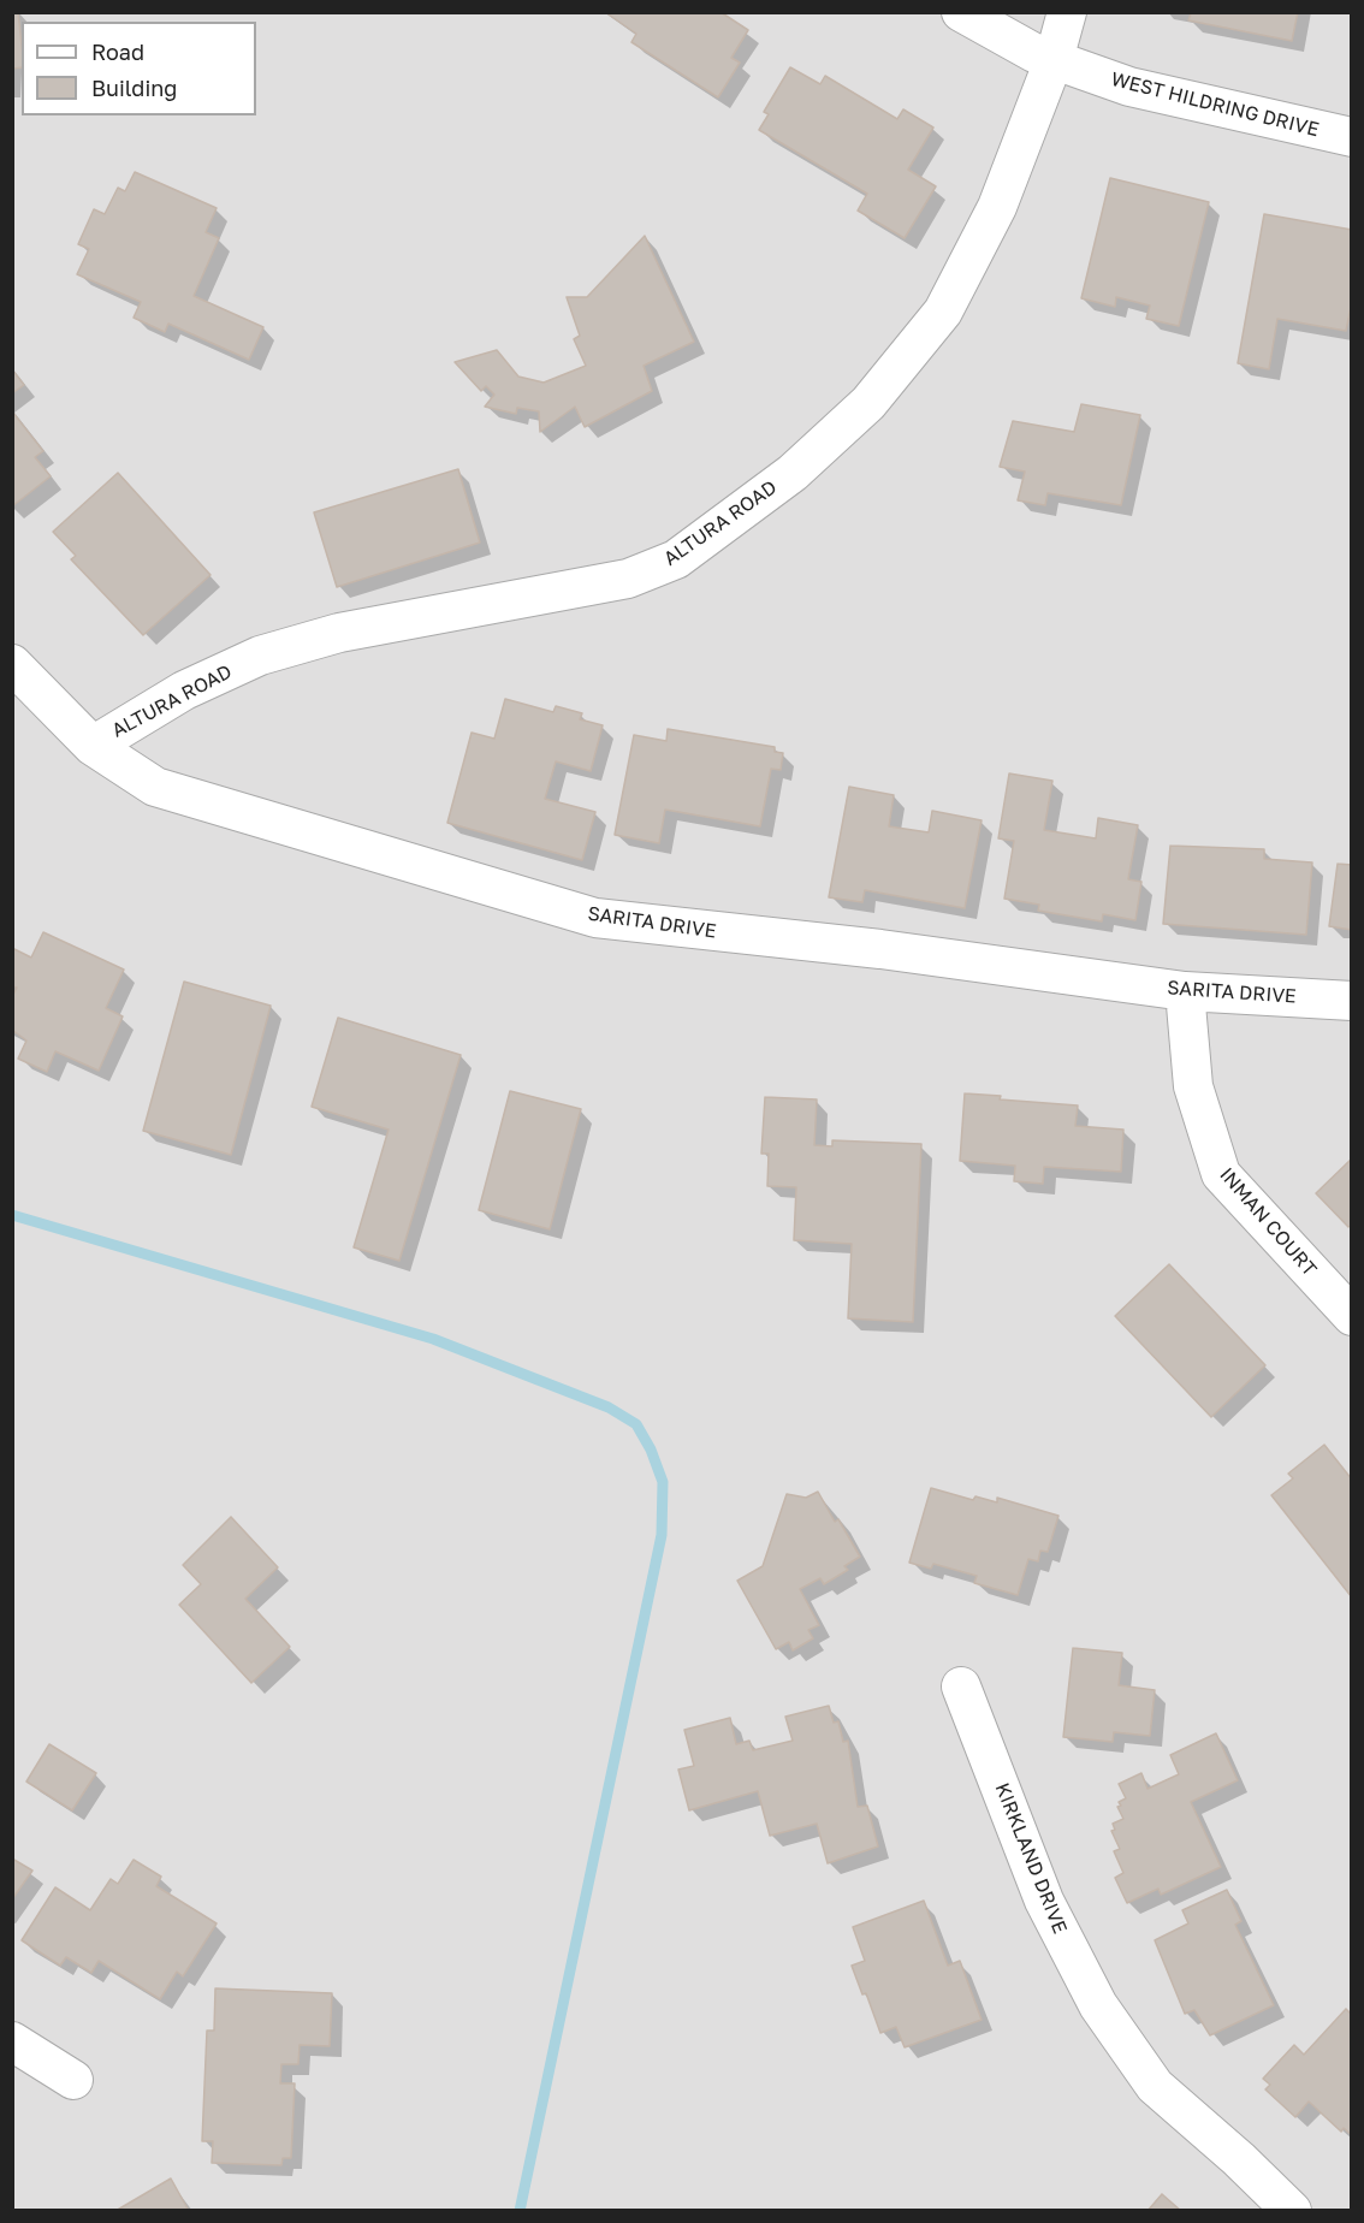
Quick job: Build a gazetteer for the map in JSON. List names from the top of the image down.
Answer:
{
  "streets": {
    "street": [
      "WEST HILDRING DRIVE",
      "ALTURA ROAD",
      "SARITA DRIVE",
      "INMAN COURT",
      "KIRKLAND DRIVE"
    ]
  },
  "crossings": [
    ["WEST HILDRING DRIVE", "ALTURA ROAD"],
    ["ALTURA ROAD", "SARITA DRIVE"],
    ["SARITA DRIVE", "INMAN COURT"]
  ],
  "legend": ["Road", "Building"]
}
